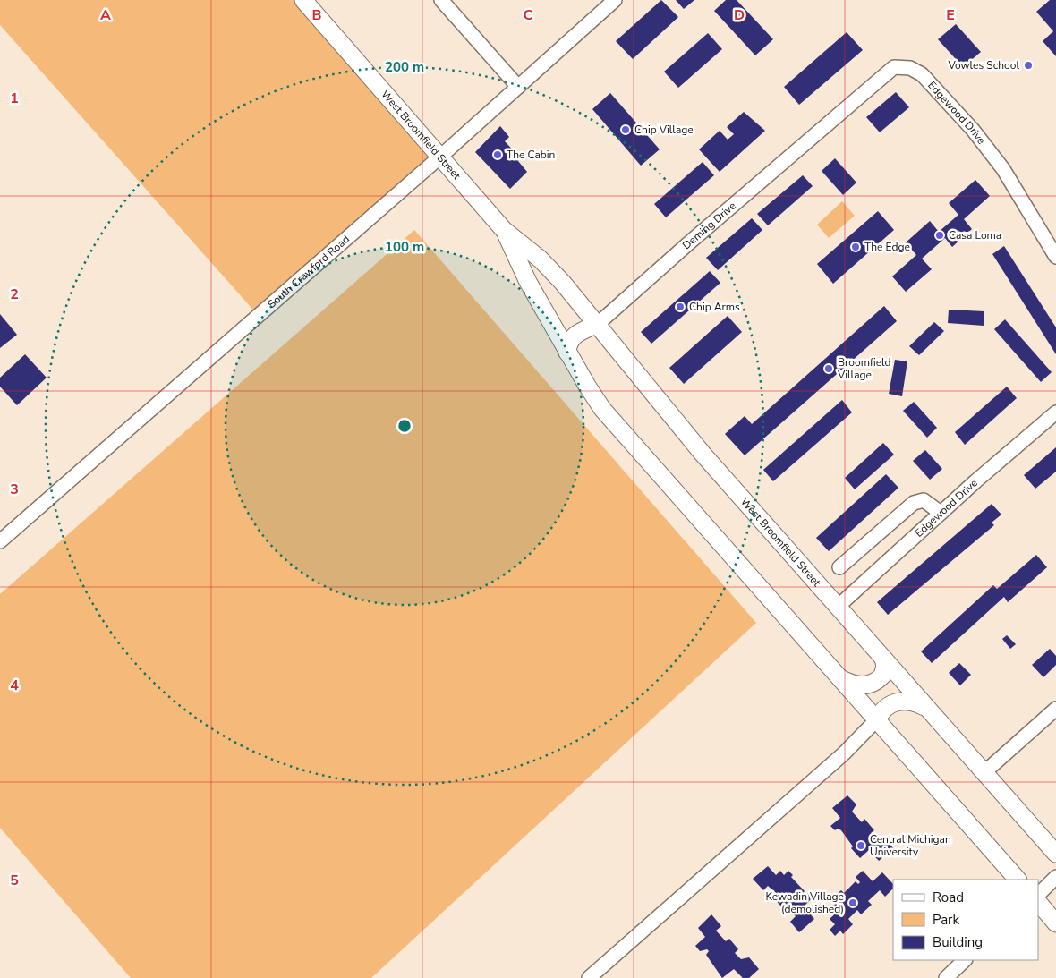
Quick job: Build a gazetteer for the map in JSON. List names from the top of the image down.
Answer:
{
  "streets": {
    "main road": ["West Broomfield Street"],
    "street": ["Edgewood Drive", "Deming Drive", "South Crawford Road"]
  },
  "crossings": [
    ["Edgewood Drive", "West Broomfield Street"],
    ["Edgewood Drive", "Deming Drive"],
    ["West Broomfield Street", "Deming Drive"],
    ["West Broomfield Street", "South Crawford Road"]
  ],
  "places": [
    "Vowles School",
    "Chip Village",
    "The Cabin",
    "Casa Loma",
    "The Edge",
    "Chip Arms",
    "Broomfield Village",
    "Central Michigan University",
    "Kewadin Village (demolished)"
  ],
  "legend": ["Road", "Park", "Building"],
  "grid": {
    "columns": [
      "A",
      "B",
      "C",
      "D",
      "E"
    ],
    "rows": [
      "1",
      "2",
      "3",
      "4",
      "5"
    ]
  },
  "rings": ["200 m", "100 m"]
}
